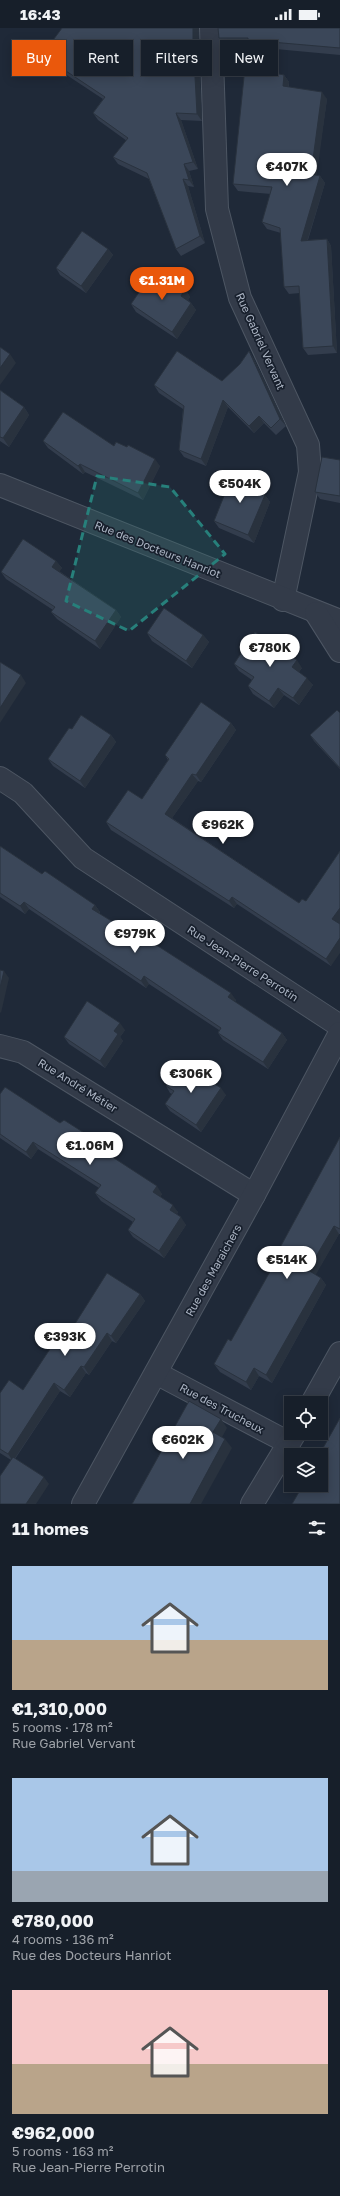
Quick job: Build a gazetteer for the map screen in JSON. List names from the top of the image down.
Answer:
{
  "streets": {
    "street": [
      "Rue Gabriel Vervant",
      "Rue des Docteurs Hanriot",
      "Rue Jean-Pierre Perrotin",
      "Rue André Métier",
      "Rue des Maraichers",
      "Rue des Trucheux"
    ]
  },
  "crossings": [
    ["Rue Gabriel Vervant", "Rue des Docteurs Hanriot"],
    ["Rue André Métier", "Rue des Maraichers"],
    ["Rue des Maraichers", "Rue des Trucheux"]
  ],
  "page": {
    "status": "16:43",
    "chip": [
      "Buy",
      "Rent",
      "Filters",
      "New"
    ],
    "price": [
      "€407K",
      "€1.31M",
      "€504K",
      "€780K",
      "€962K",
      "€979K",
      "€306K",
      "€1.06M",
      "€514K",
      "€393K",
      "€602K"
    ],
    "heading": "11 homes",
    "list": [
      {
        "name": "€1,310,000",
        "note": "5 rooms · 178 m² · Rue Gabriel Vervant"
      },
      {
        "name": "€780,000",
        "note": "4 rooms · 136 m² · Rue des Docteurs Hanriot"
      },
      {
        "name": "€962,000",
        "note": "5 rooms · 163 m² · Rue Jean-Pierre Perrotin"
      }
    ]
  }
}
